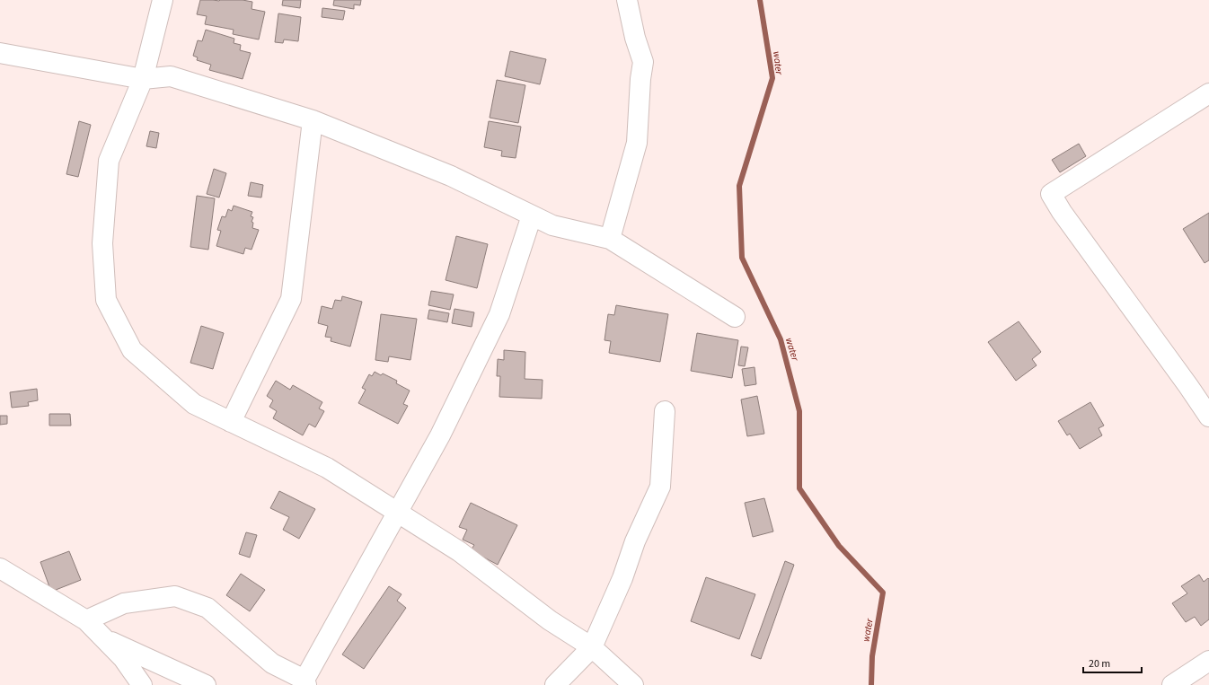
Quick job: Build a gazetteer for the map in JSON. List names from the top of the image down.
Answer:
{
  "water": ["water"],
  "scale_bar": "20 m"
}
